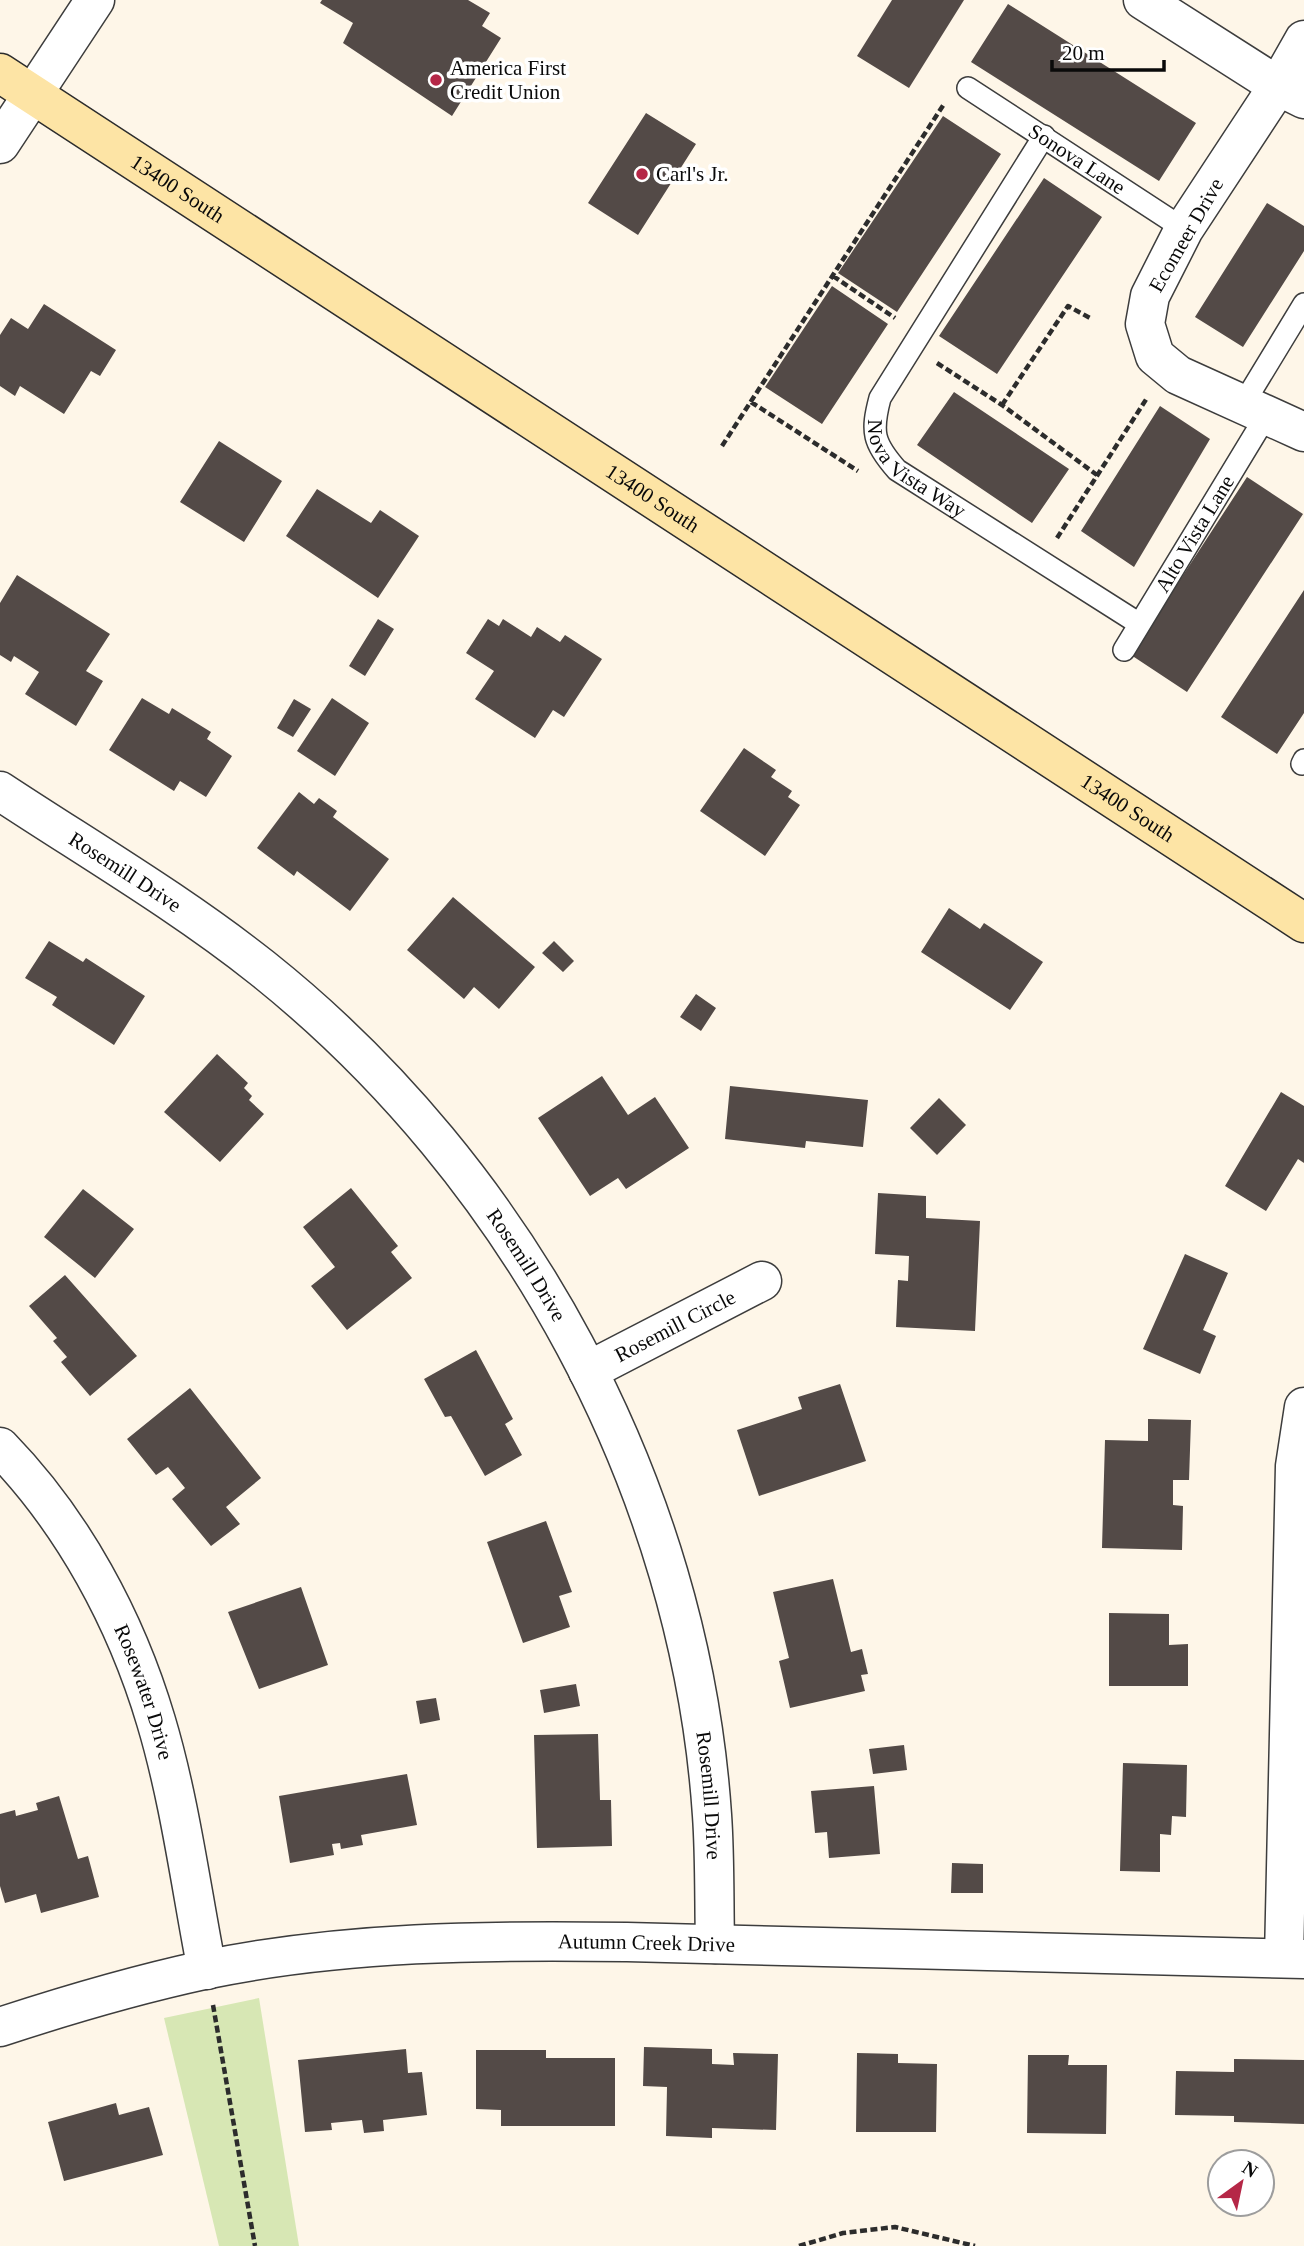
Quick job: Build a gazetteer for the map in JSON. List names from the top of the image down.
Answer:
{
  "streets": {
    "main road": ["13400 South"],
    "street": [
      "Ecomeer Drive",
      "Rosemill Drive",
      "Rosemill Circle",
      "Rosewater Drive",
      "Autumn Creek Drive"
    ],
    "lane": ["Sonova Lane", "Nova Vista Way", "Alto Vista Lane"]
  },
  "crossings": [
    ["Sonova Lane", "Ecomeer Drive"],
    ["Sonova Lane", "Nova Vista Way"],
    ["Ecomeer Drive", "Alto Vista Lane"],
    ["Nova Vista Way", "Alto Vista Lane"],
    ["Rosemill Drive", "Rosemill Circle"],
    ["Rosemill Drive", "Autumn Creek Drive"],
    ["Rosewater Drive", "Autumn Creek Drive"]
  ],
  "places": ["America First Credit Union", "Carl's Jr."],
  "scale_bar": "20 m",
  "north": "top right"
}
